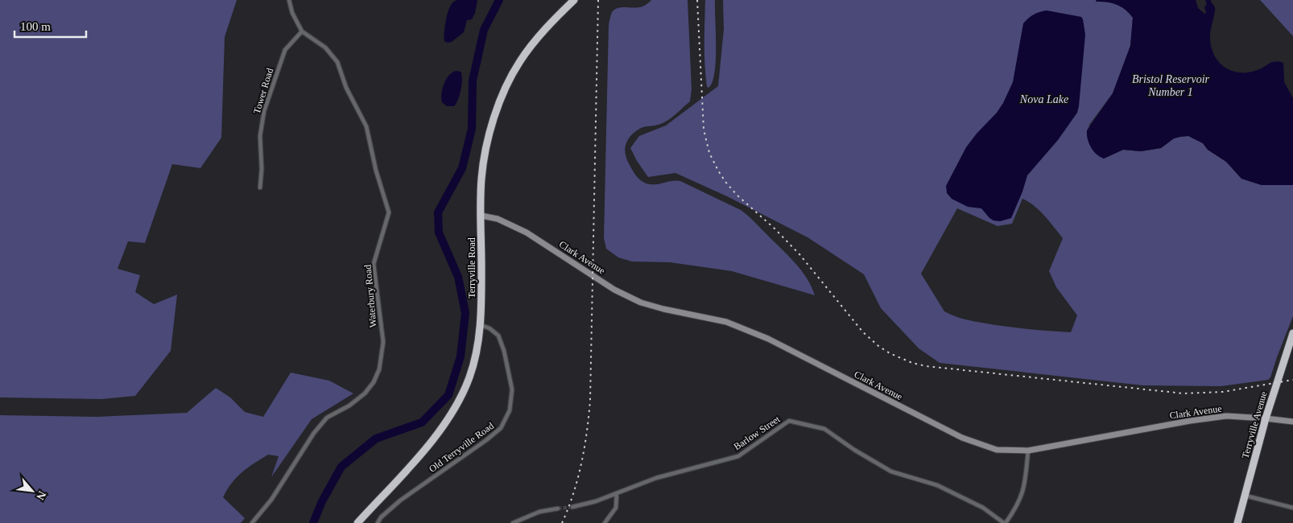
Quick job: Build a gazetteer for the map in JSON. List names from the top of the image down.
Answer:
{
  "streets": {
    "highway": ["Terryville Road", "Terryville Avenue"],
    "main road": ["Clark Avenue"],
    "street": [
      "Tower Road",
      "Waterbury Road",
      "Barlow Street",
      "Old Terryville Road"
    ]
  },
  "crossings": [
    ["Tower Road", "Waterbury Road"],
    ["Clark Avenue", "Terryville Road"],
    ["Clark Avenue", "Terryville Avenue"],
    ["Terryville Road", "Old Terryville Road"]
  ],
  "water": ["Bristol Reservoir Number 1", "Nova Lake"],
  "scale_bar": "100 m",
  "north": "bottom right"
}
